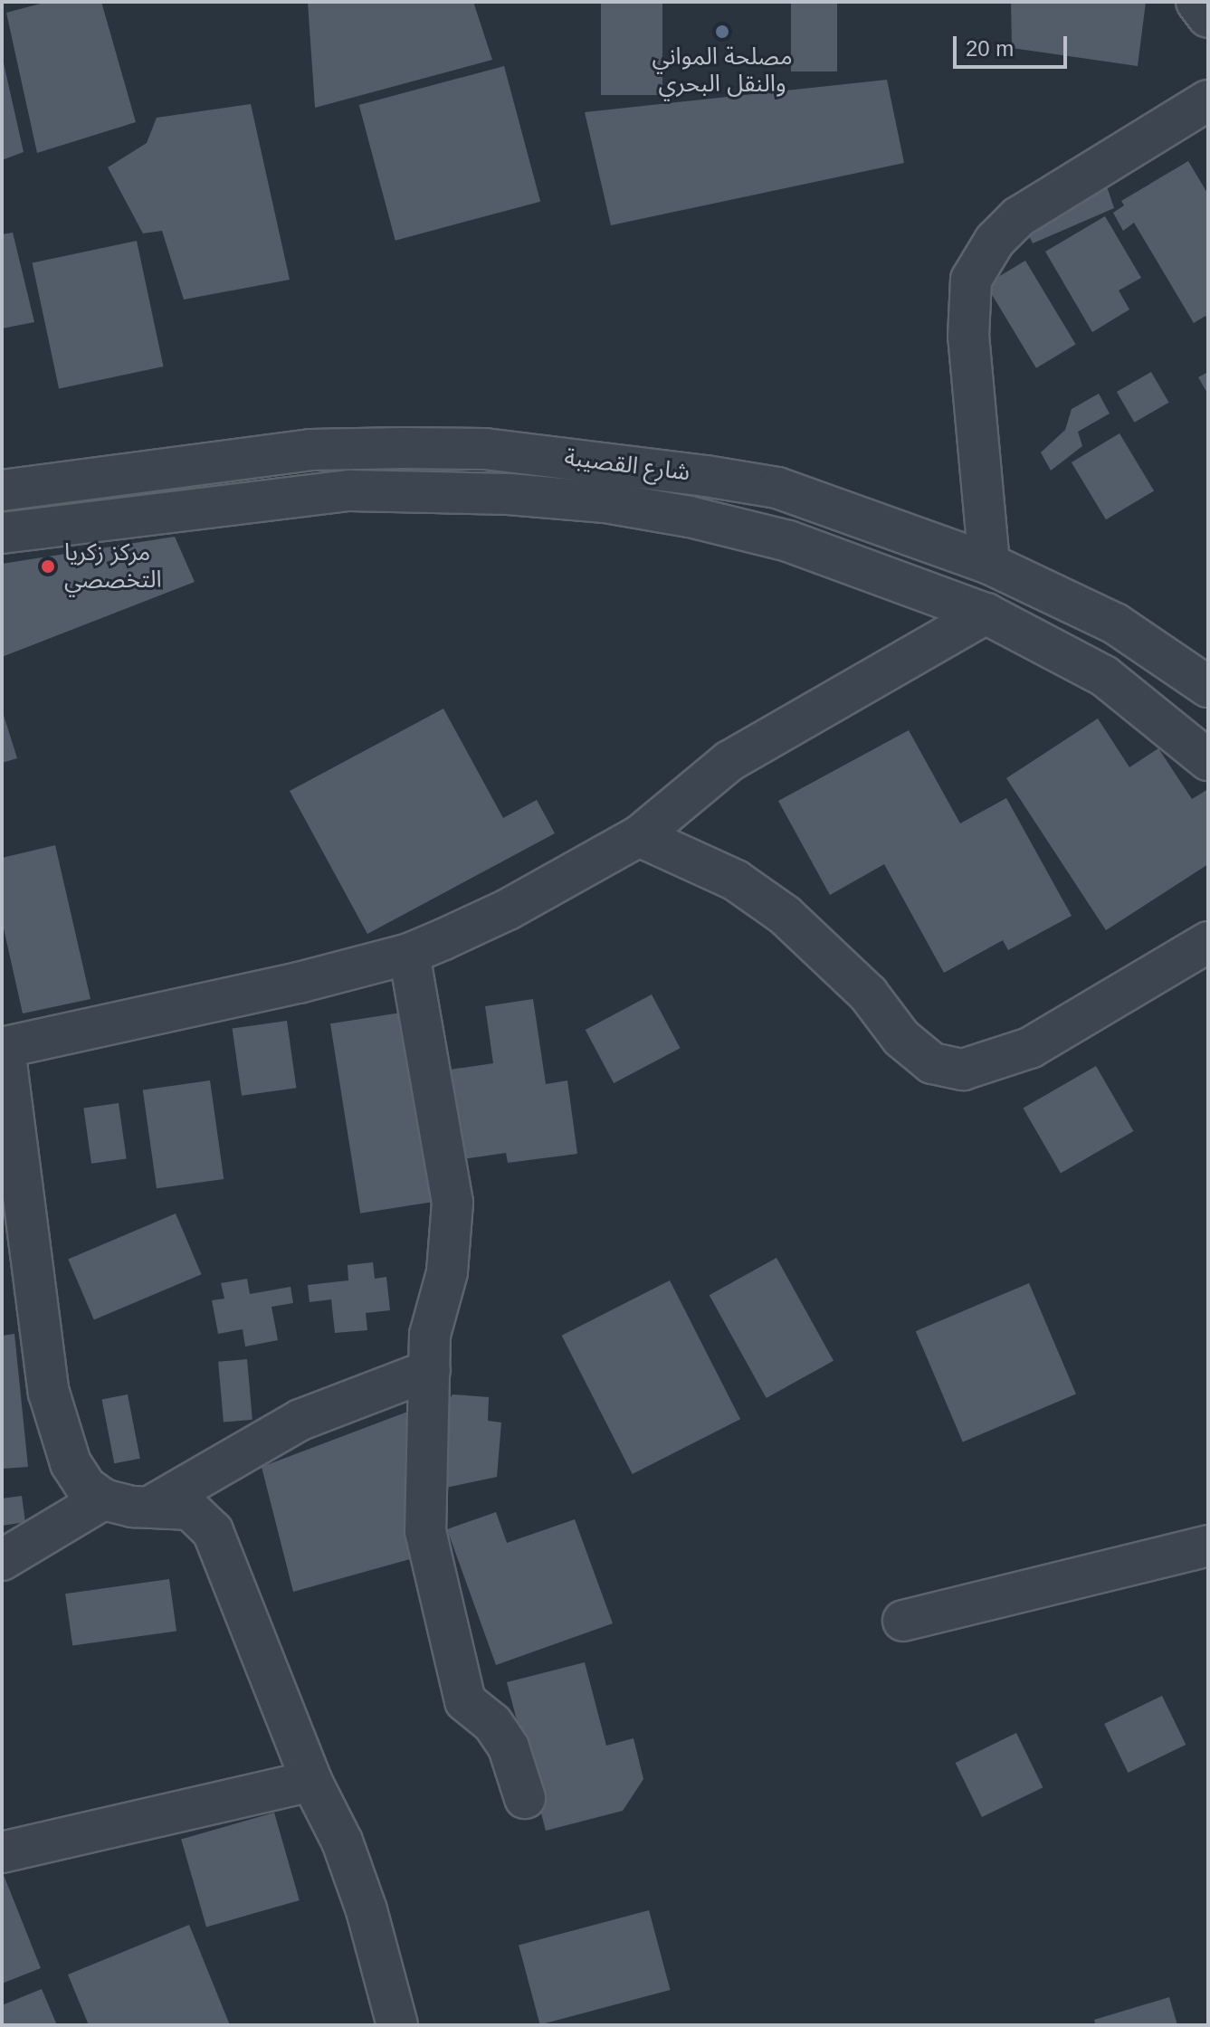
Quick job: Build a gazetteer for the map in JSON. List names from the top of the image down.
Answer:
{
  "streets": {
    "street": ["شارع القصيبة"]
  },
  "places": ["مصلحة المواني والنقل البحري", "مركز زكريا التخصصي"],
  "scale_bar": "20 m"
}
